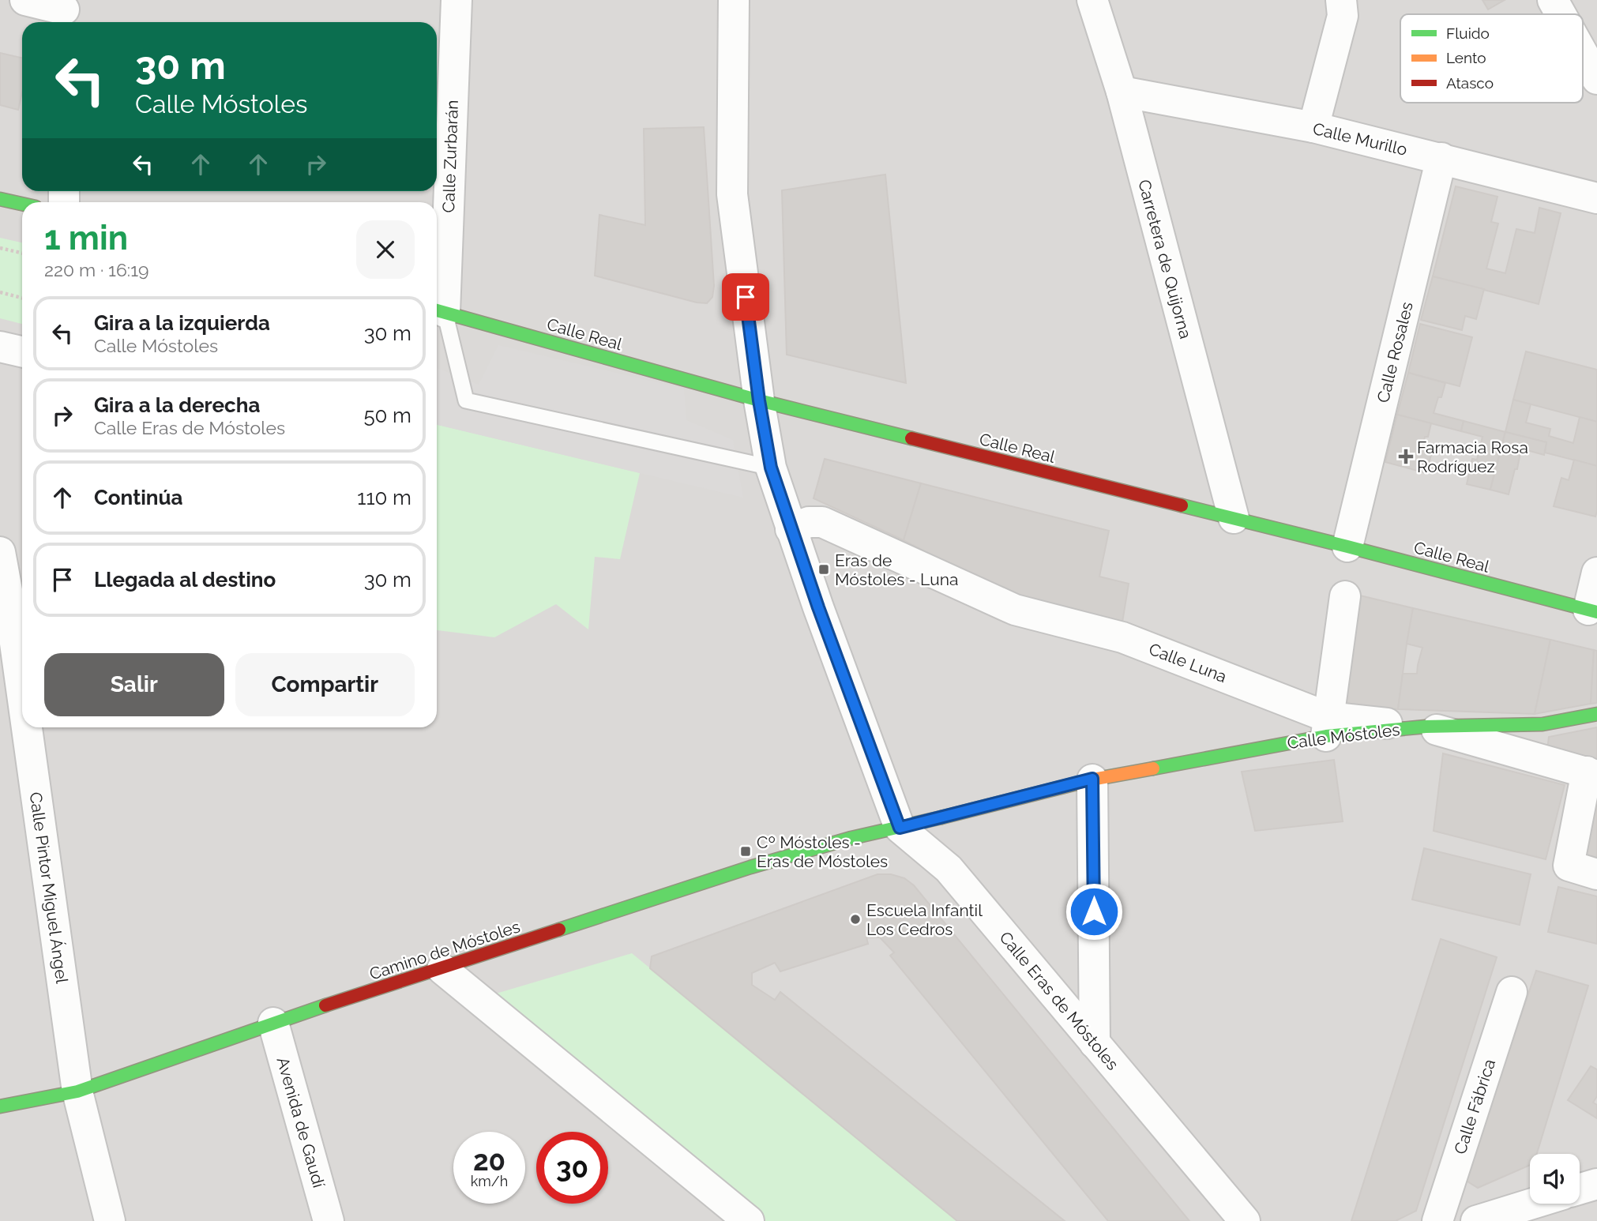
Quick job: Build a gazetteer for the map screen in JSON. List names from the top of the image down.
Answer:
{
  "streets": {
    "street": [
      "Calle Murillo",
      "Calle Zurbarán",
      "Carretera de Quijorna",
      "Calle Real",
      "Calle Rosales",
      "Calle Luna",
      "Calle Móstoles",
      "Calle Pintor Miguel Ángel",
      "Camino de Móstoles",
      "Calle Eras de Móstoles",
      "Calle Fábrica",
      "Avenida de Gaudí"
    ]
  },
  "crossings": [
    ["Calle Murillo", "Carretera de Quijorna"],
    ["Calle Murillo", "Calle Rosales"],
    ["Calle Zurbarán", "Calle Real"],
    ["Carretera de Quijorna", "Calle Real"],
    ["Calle Real", "Calle Rosales"],
    ["Calle Real", "Calle Eras de Móstoles"],
    ["Calle Luna", "Calle Móstoles"],
    ["Calle Luna", "Calle Eras de Móstoles"],
    ["Calle Móstoles", "Camino de Móstoles"],
    ["Calle Móstoles", "Calle Eras de Móstoles"],
    ["Calle Pintor Miguel Ángel", "Camino de Móstoles"],
    ["Camino de Móstoles", "Calle Eras de Móstoles"],
    ["Camino de Móstoles", "Avenida de Gaudí"]
  ],
  "places": {
    "health": ["Farmacia Rosa Rodríguez"],
    "transit": ["Eras de Móstoles - Luna", "Cº Móstoles - Eras de Móstoles"],
    "other": ["Escuela Infantil Los Cedros"]
  },
  "legend": ["Fluido", "Lento", "Atasco"],
  "page": {
    "turn": ["30 m", "Calle Móstoles"],
    "heading": ["1 min", "220 m · 16:19"],
    "list": [
      {
        "name": "Gira a la izquierda",
        "note": "Calle Móstoles",
        "value": "30 m"
      },
      {
        "name": "Gira a la derecha",
        "note": "Calle Eras de Móstoles",
        "value": "50 m"
      },
      {
        "name": "Continúa",
        "value": "110 m"
      },
      {
        "name": "Llegada al destino",
        "value": "30 m"
      }
    ],
    "buttons": ["Salir", "Compartir"],
    "speed": "20 km/h",
    "limit": "30"
  }
}
